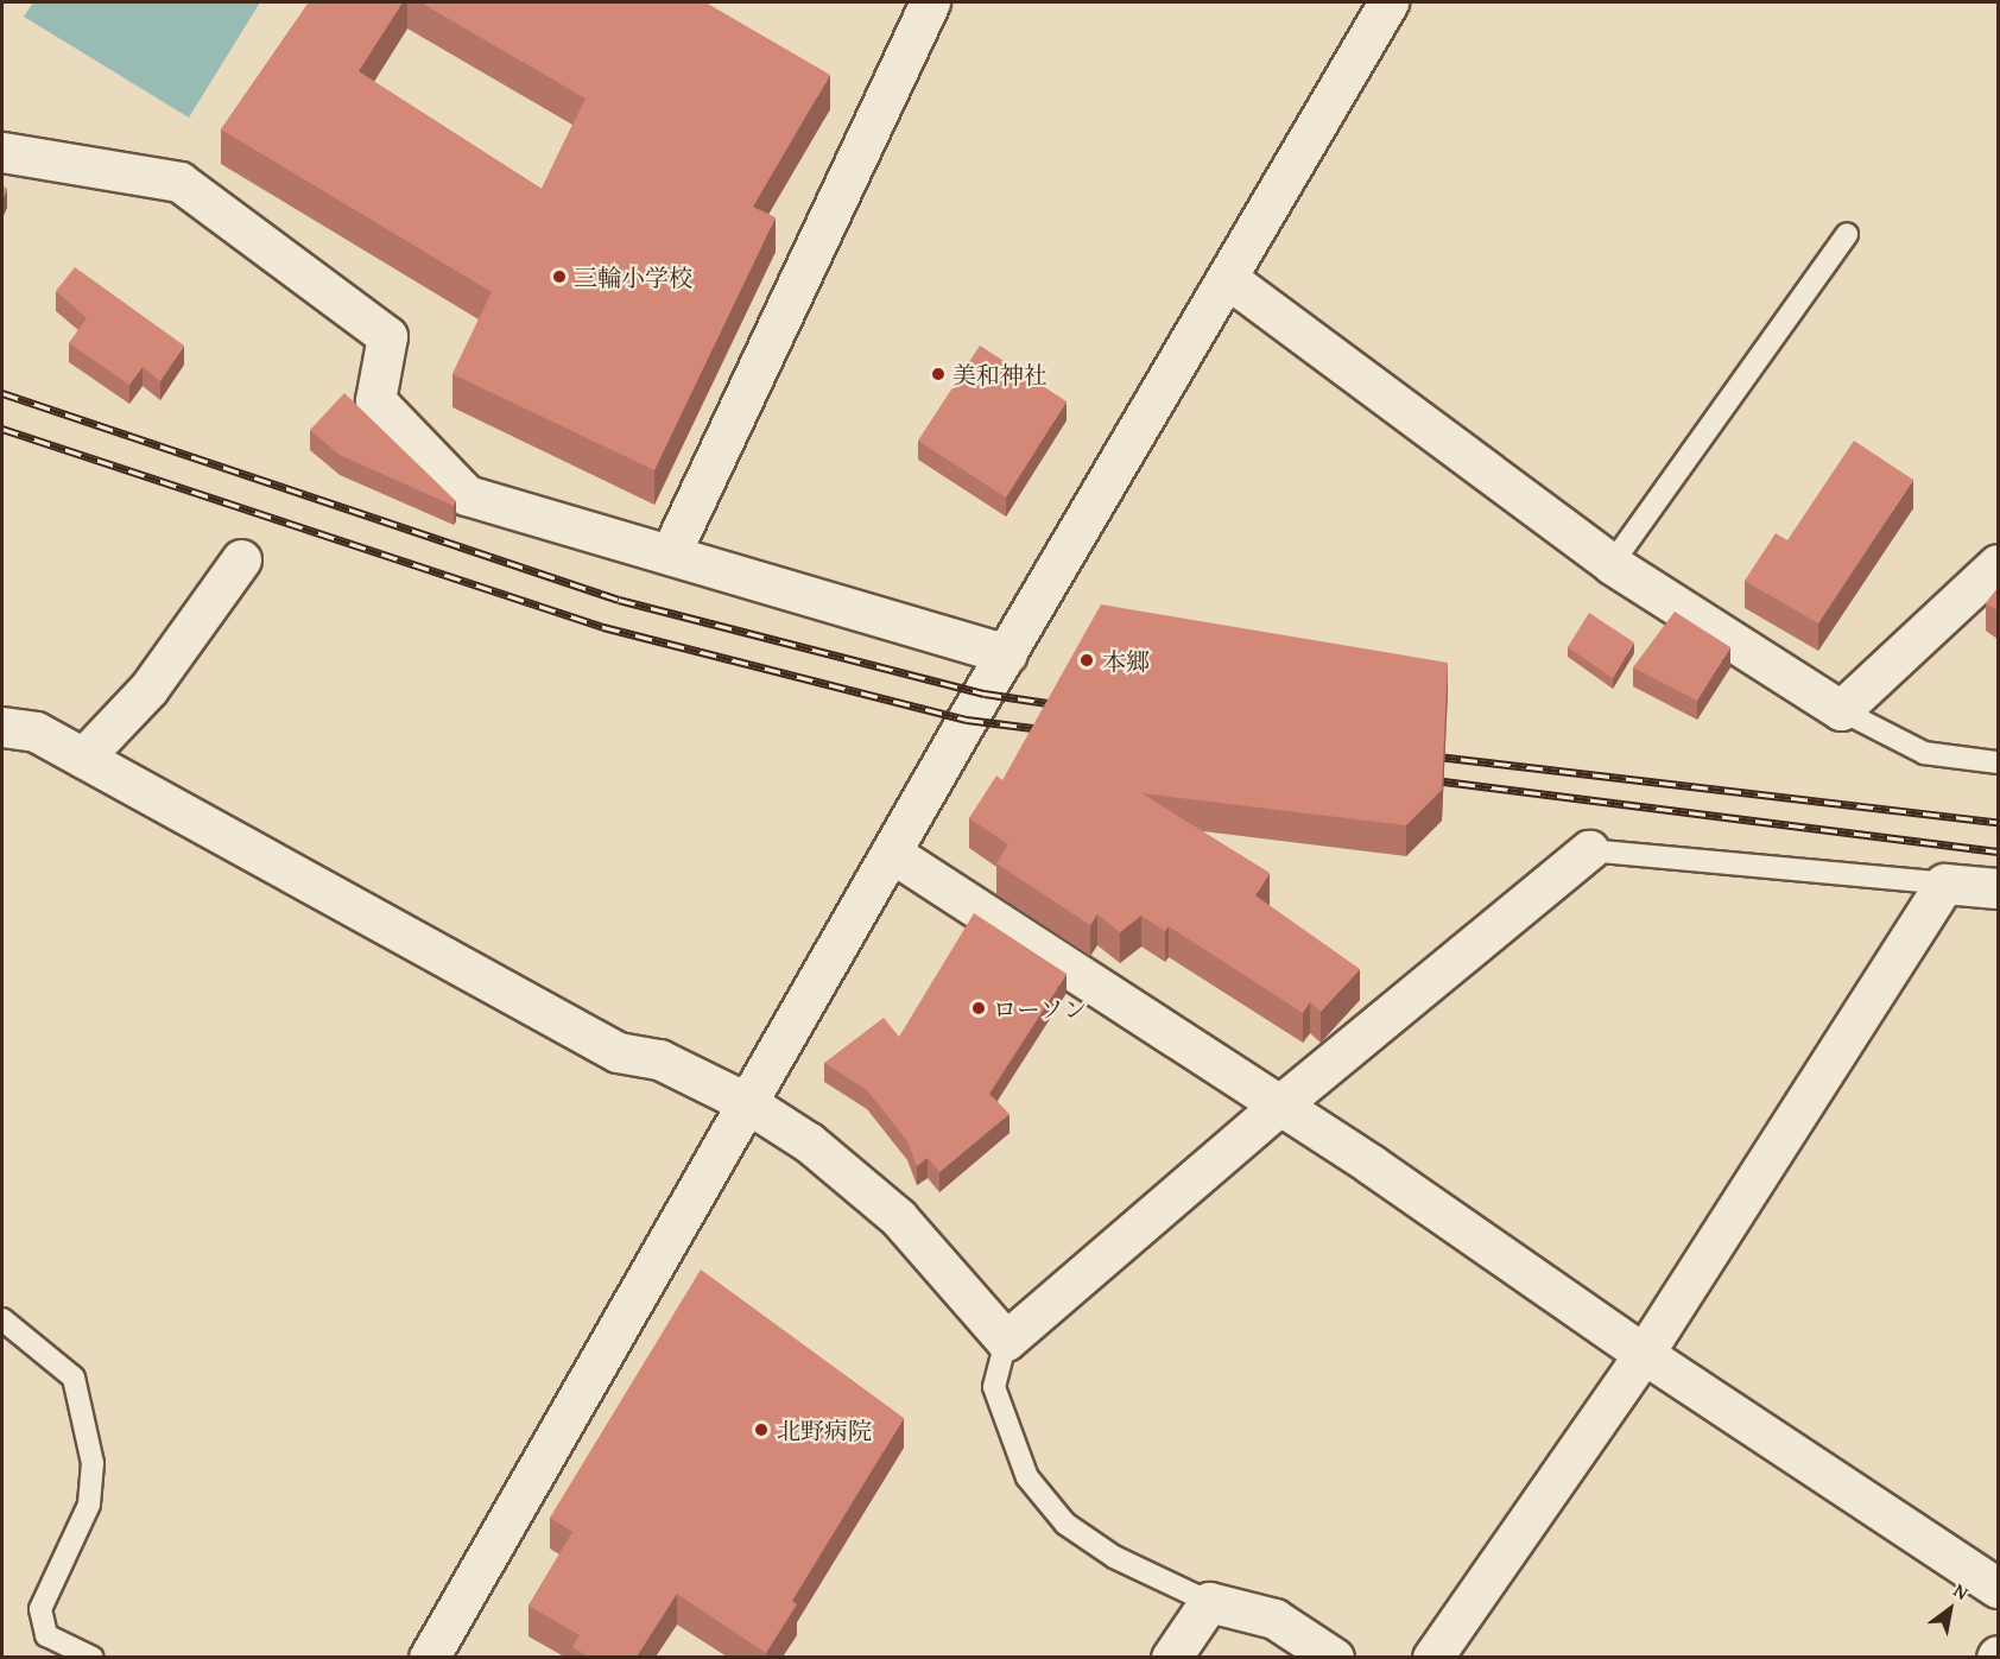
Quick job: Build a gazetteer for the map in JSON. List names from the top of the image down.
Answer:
{
  "places": [
    "三輪小学校",
    "美和神社",
    "本郷",
    "ローソン",
    "北野病院"
  ],
  "north": "top right"
}
